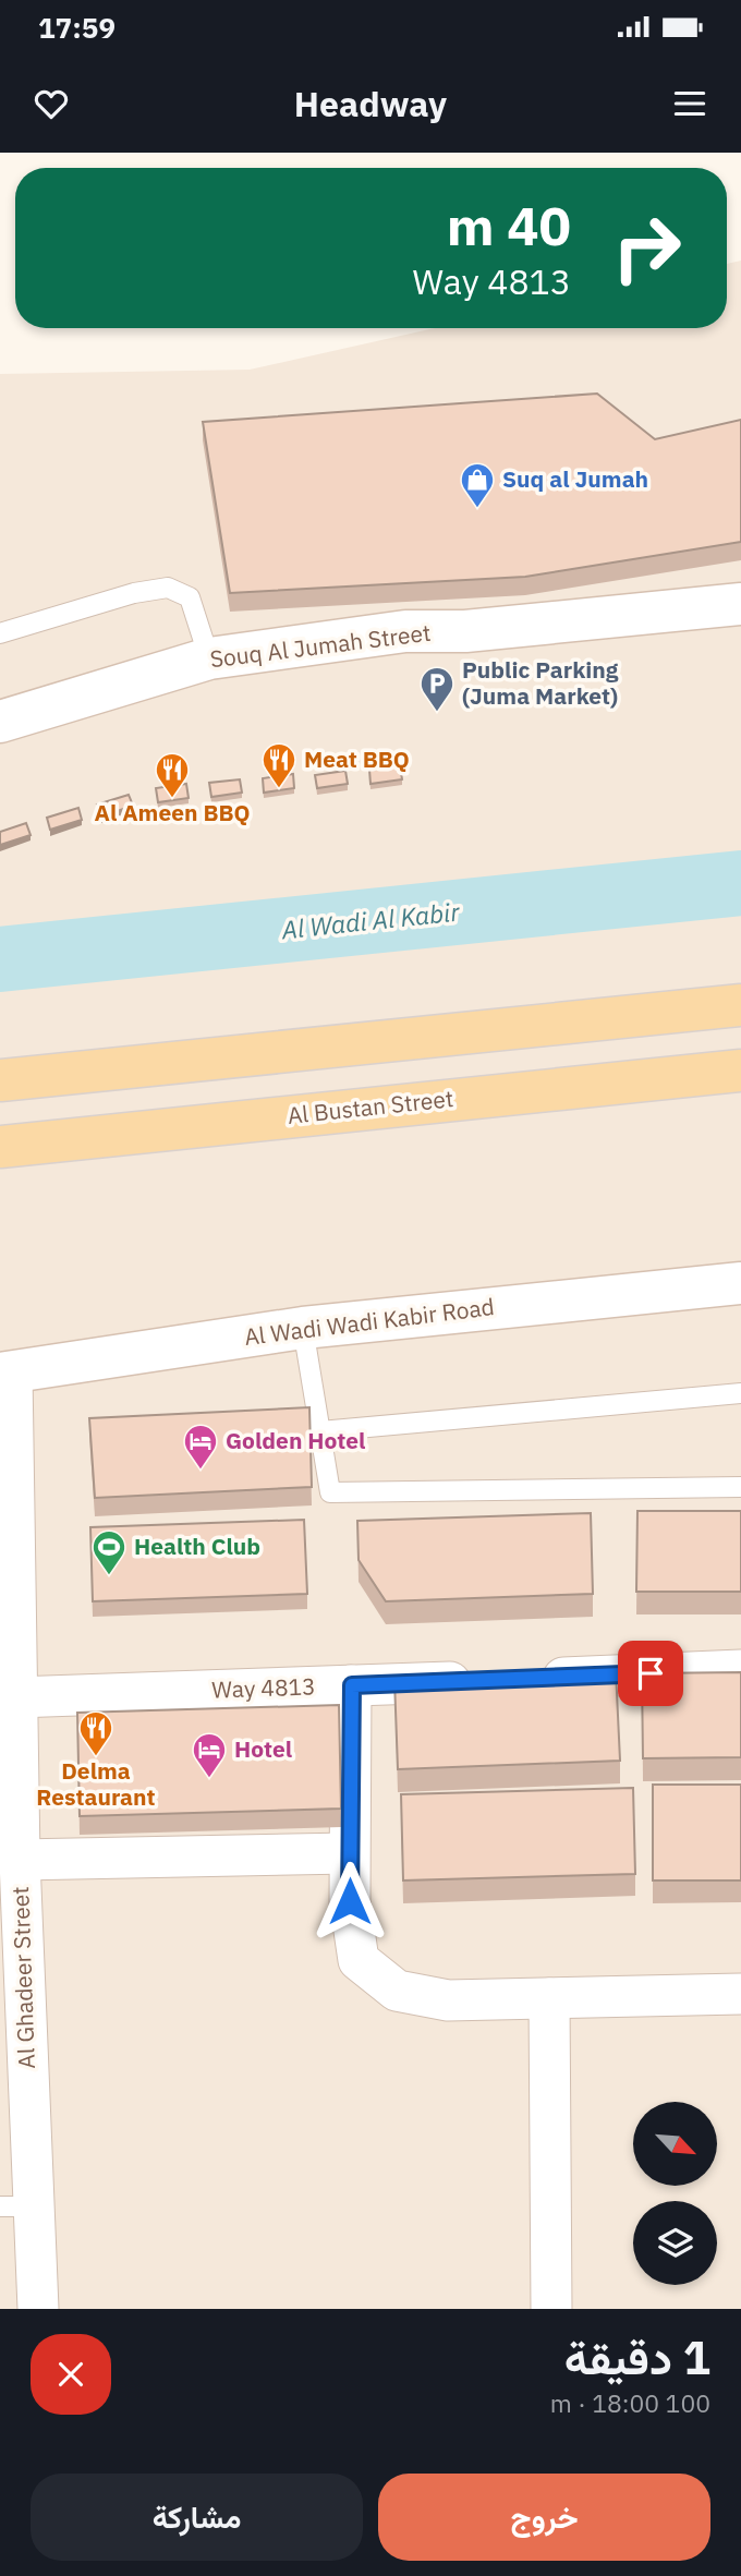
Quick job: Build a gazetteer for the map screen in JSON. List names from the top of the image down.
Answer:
{
  "streets": {
    "main road": ["Al Bustan Street"],
    "street": [
      "Souq Al Jumah Street",
      "Al Wadi Wadi Kabir Road",
      "Way 4813",
      "Al Ghadeer Street"
    ]
  },
  "crossings": [
    ["Al Wadi Wadi Kabir Road", "Al Ghadeer Street"],
    ["Way 4813", "Al Ghadeer Street"]
  ],
  "water": ["Al Wadi Al Kabir"],
  "places": {
    "shop": ["Suq al Jumah"],
    "parking": ["Public Parking (Juma Market)"],
    "restaurant": ["Meat BBQ", "Al Ameen BBQ", "Delma Restaurant"],
    "hotel": ["Golden Hotel", "Hotel"],
    "sports": ["Health Club"]
  },
  "north": "bottom right",
  "page": {
    "status": "17:59",
    "header": "Headway",
    "turn": ["40 m", "Way 4813"],
    "heading": ["1 دقيقة", "100 m · 18:00"],
    "buttons": ["خروج", "مشاركة"]
  }
}
